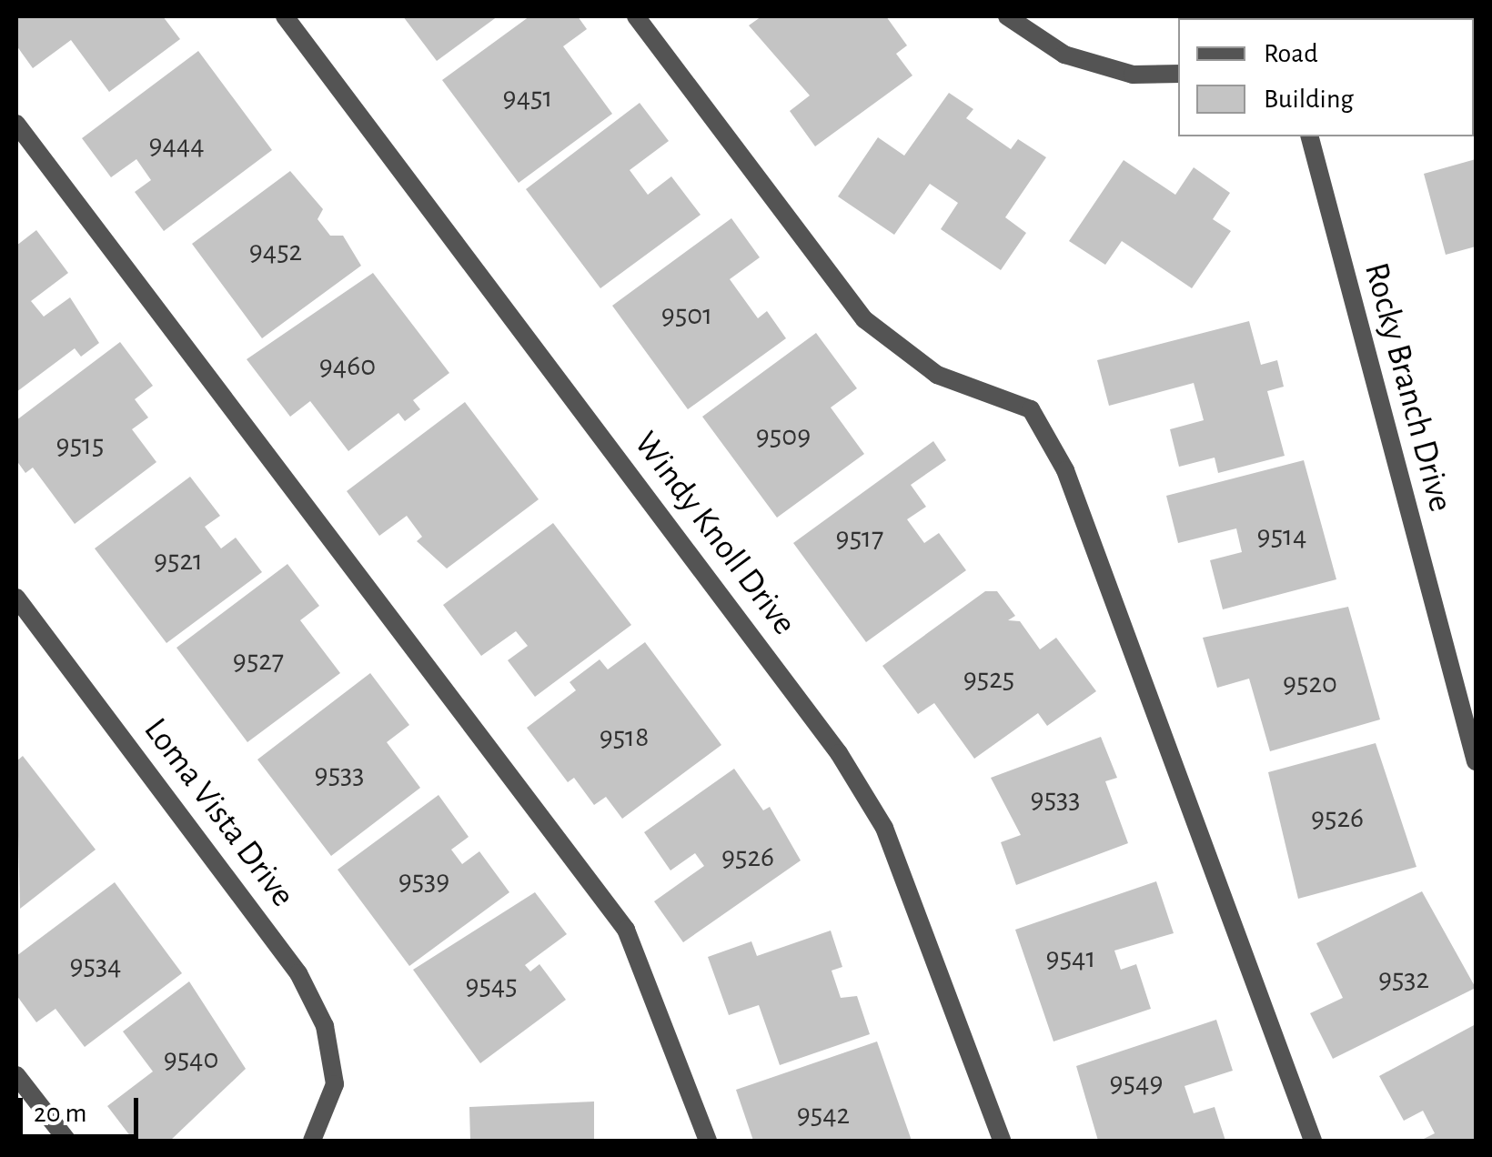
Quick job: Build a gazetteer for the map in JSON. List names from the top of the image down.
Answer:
{
  "streets": {
    "street": ["Rocky Branch Drive", "Windy Knoll Drive", "Loma Vista Drive"]
  },
  "house_numbers": [
    "9451",
    "9444",
    "9452",
    "9501",
    "9460",
    "9509",
    "9515",
    "9514",
    "9517",
    "9521",
    "9527",
    "9525",
    "9520",
    "9518",
    "9533",
    "9533",
    "9526",
    "9526",
    "9539",
    "9541",
    "9534",
    "9532",
    "9545",
    "9540",
    "9549",
    "9542"
  ],
  "legend": ["Road", "Building"],
  "scale_bar": "20 m"
}
